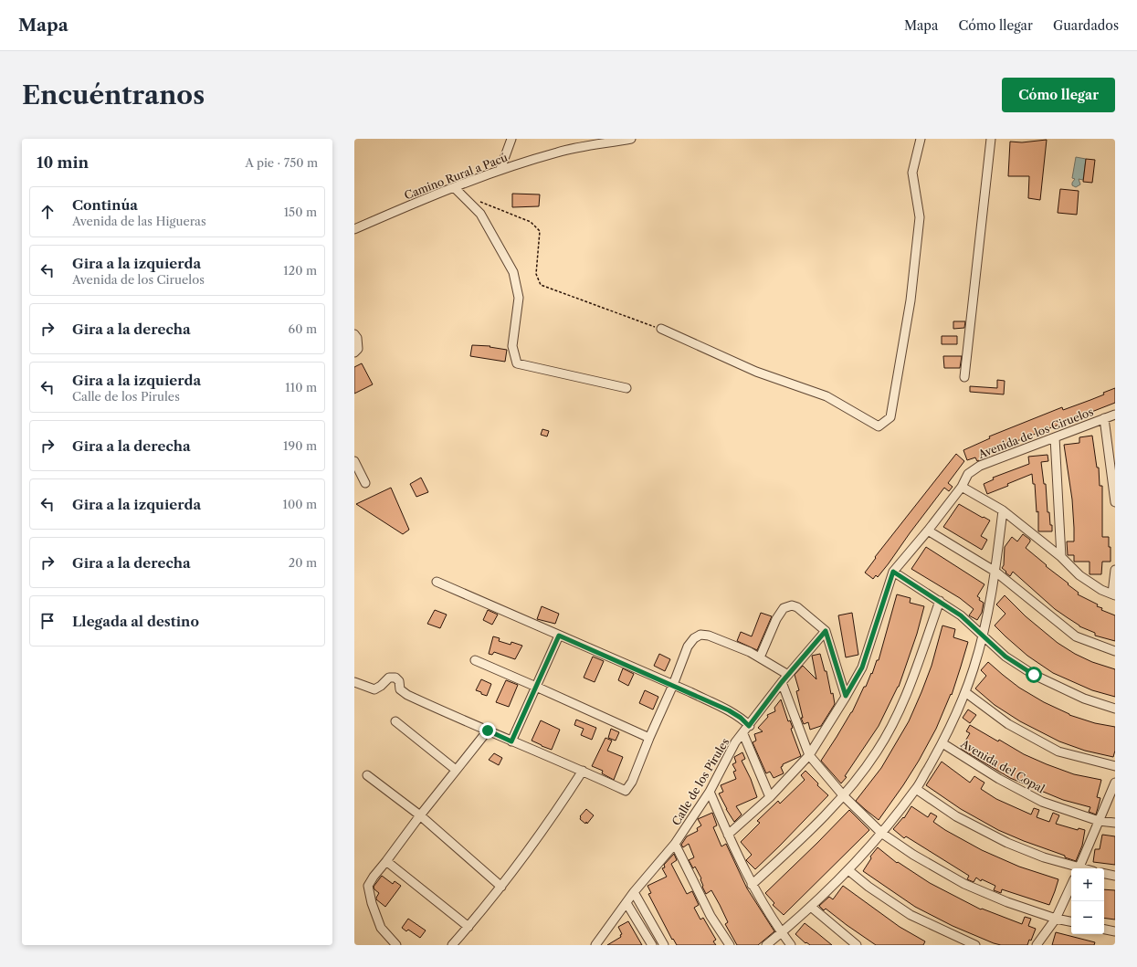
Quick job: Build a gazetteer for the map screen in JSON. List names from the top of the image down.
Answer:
{
  "streets": {
    "street": [
      "Camino Rural a Pacú",
      "Avenida de los Ciruelos",
      "Avenida del Copal",
      "Calle de los Pirules"
    ]
  },
  "page": {
    "header": "Mapa",
    "nav": ["Mapa", "Cómo llegar", "Guardados"],
    "buttons": "Cómo llegar",
    "title": "Encuéntranos",
    "heading": ["10 min", "A pie · 750 m"],
    "list": [
      ["Continúa", "Avenida de las Higueras", "150 m"],
      ["Gira a la izquierda", "Avenida de los Ciruelos", "120 m"],
      ["Gira a la derecha", "60 m"],
      ["Gira a la izquierda", "Calle de los Pirules", "110 m"],
      ["Gira a la derecha", "190 m"],
      ["Gira a la izquierda", "100 m"],
      ["Gira a la derecha", "20 m"],
      "Llegada al destino"
    ],
    "map_buttons": ["+", "−"]
  }
}
